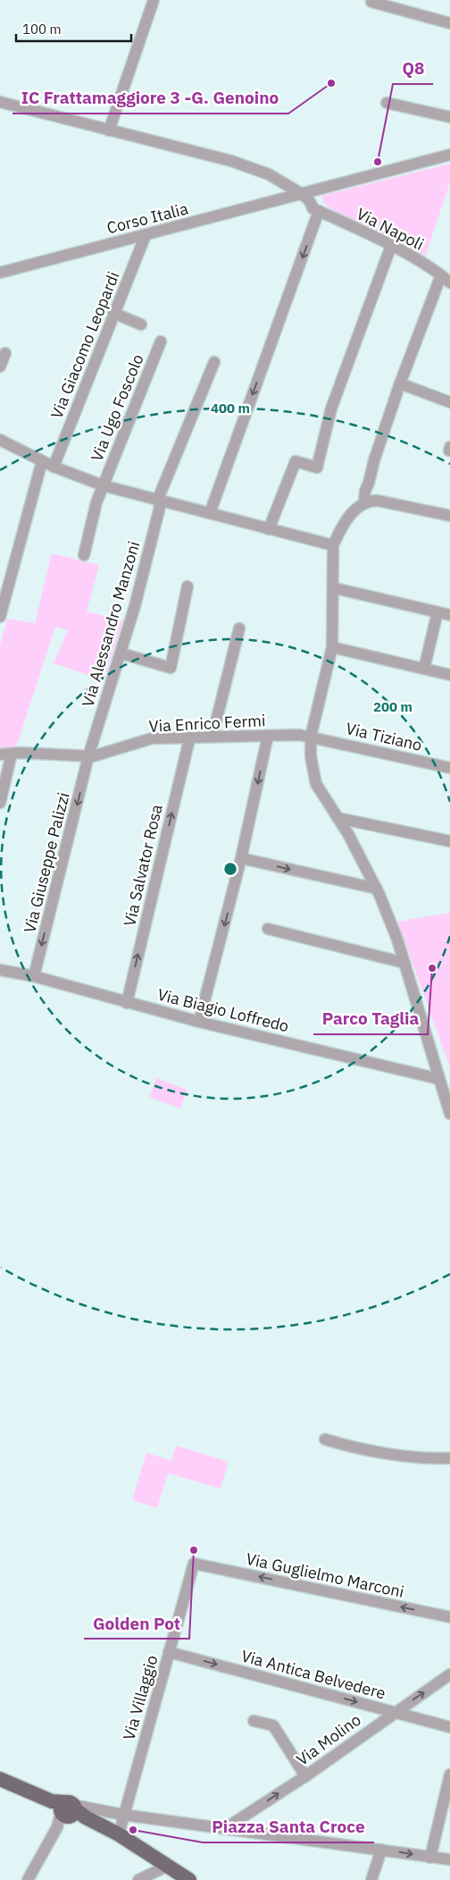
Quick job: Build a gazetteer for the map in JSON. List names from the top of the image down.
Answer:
{
  "streets": {
    "street": [
      "Corso Italia",
      "Via Napoli",
      "Via Giacomo Leopardi",
      "Via Ugo Foscolo",
      "Via Alessandro Manzoni",
      "Via Enrico Fermi",
      "Via Tiziano",
      "Via Giuseppe Palizzi",
      "Via Salvator Rosa",
      "Via Biagio Loffredo",
      "Via Guglielmo Marconi",
      "Via Antica Belvedere",
      "Via Villaggio",
      "Via Molino"
    ]
  },
  "crossings": [
    ["Corso Italia", "Via Napoli"],
    ["Corso Italia", "Via Giacomo Leopardi"],
    ["Via Alessandro Manzoni", "Via Enrico Fermi"],
    ["Via Alessandro Manzoni", "Via Giuseppe Palizzi"],
    ["Via Enrico Fermi", "Via Tiziano"],
    ["Via Enrico Fermi", "Via Giuseppe Palizzi"],
    ["Via Enrico Fermi", "Via Salvator Rosa"],
    ["Via Giuseppe Palizzi", "Via Biagio Loffredo"],
    ["Via Salvator Rosa", "Via Biagio Loffredo"],
    ["Via Guglielmo Marconi", "Via Villaggio"],
    ["Via Antica Belvedere", "Via Villaggio"],
    ["Via Antica Belvedere", "Via Molino"]
  ],
  "one_way": [
    "Via Giuseppe Palizzi",
    "Via Guglielmo Marconi",
    "Via Antica Belvedere",
    "Via Molino"
  ],
  "places": [
    "IC Frattamaggiore 3 -G. Genoino",
    "Q8",
    "Parco Taglia",
    "Golden Pot",
    "Piazza Santa Croce"
  ],
  "scale_bar": "100 m",
  "rings": ["400 m", "200 m"]
}
